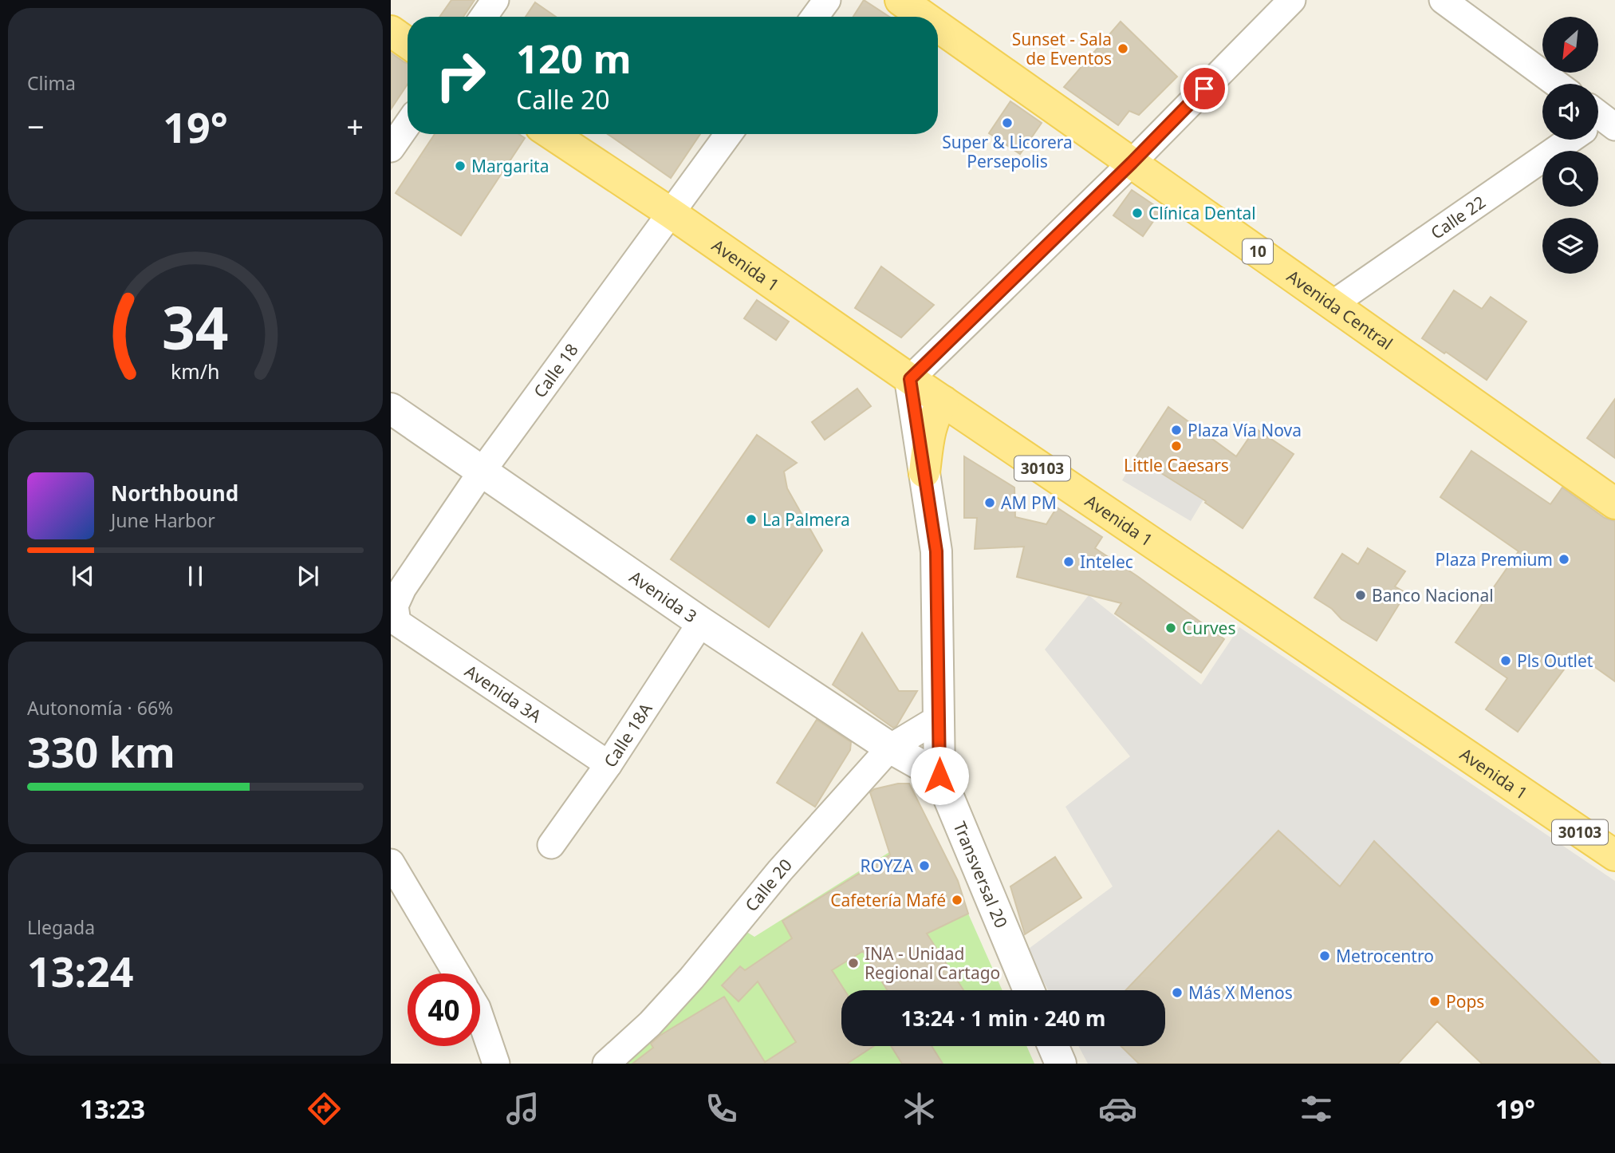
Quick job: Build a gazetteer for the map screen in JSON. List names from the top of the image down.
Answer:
{
  "streets": {
    "main road": [
      "10",
      "Avenida 1",
      "Avenida Central",
      "30103"
    ],
    "street": [
      "Calle 22",
      "Calle 18",
      "Avenida 3",
      "Avenida 3A",
      "Calle 18A",
      "Transversal 20",
      "Calle 20"
    ]
  },
  "crossings": [
    ["Calle 22", "Avenida Central"],
    ["Avenida 1", "Calle 18"],
    ["Avenida 1", "Transversal 20"],
    ["Calle 18", "Avenida 3"],
    ["Calle 18", "Avenida 3A"],
    ["Avenida 3", "Calle 18A"],
    ["Avenida 3", "Transversal 20"],
    ["Avenida 3", "Calle 20"],
    ["Avenida 3A", "Calle 18A"],
    ["Transversal 20", "Calle 20"]
  ],
  "places": [
    "Sunset - Sala de Eventos",
    "Super & Licorera Persepolis",
    "Margarita",
    "Clínica Dental",
    "Plaza Vía Nova",
    "Little Caesars",
    "AM PM",
    "La Palmera",
    "Plaza Premium",
    "Intelec",
    "Banco Nacional",
    "Curves",
    "Pls Outlet",
    "ROYZA",
    "Cafetería Mafé",
    "Metrocentro",
    "INA - Unidad Regional Cartago",
    "Más X Menos",
    "Pops"
  ],
  "north": "bottom left",
  "page": {
    "tile": [
      "Clima",
      ["Autonomía · 66%", "330 km"],
      ["Llegada", "13:24"]
    ],
    "turn": ["120 m", "Calle 20"],
    "heat": ["−", "19°", "+"],
    "song": ["Northbound", "June Harbor"],
    "limit": "40",
    "trip": "13:24 · 1 min · 240 m",
    "tabs": ["13:23", "19°"],
    "gauge": ["34", "km/h"]
  }
}
